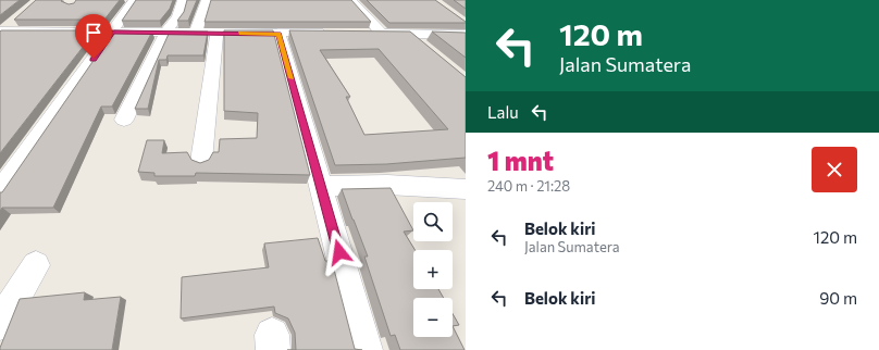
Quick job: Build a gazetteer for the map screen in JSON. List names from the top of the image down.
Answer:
{
  "page": {
    "turn": ["120 m", "Jalan Sumatera"],
    "then": "Lalu",
    "heading": ["1 mnt", "240 m · 21:28"],
    "map_buttons": ["+", "−"],
    "list": [
      {
        "name": "Belok kiri",
        "note": "Jalan Sumatera",
        "value": "120 m"
      },
      {
        "name": "Belok kiri",
        "value": "90 m"
      }
    ]
  }
}
